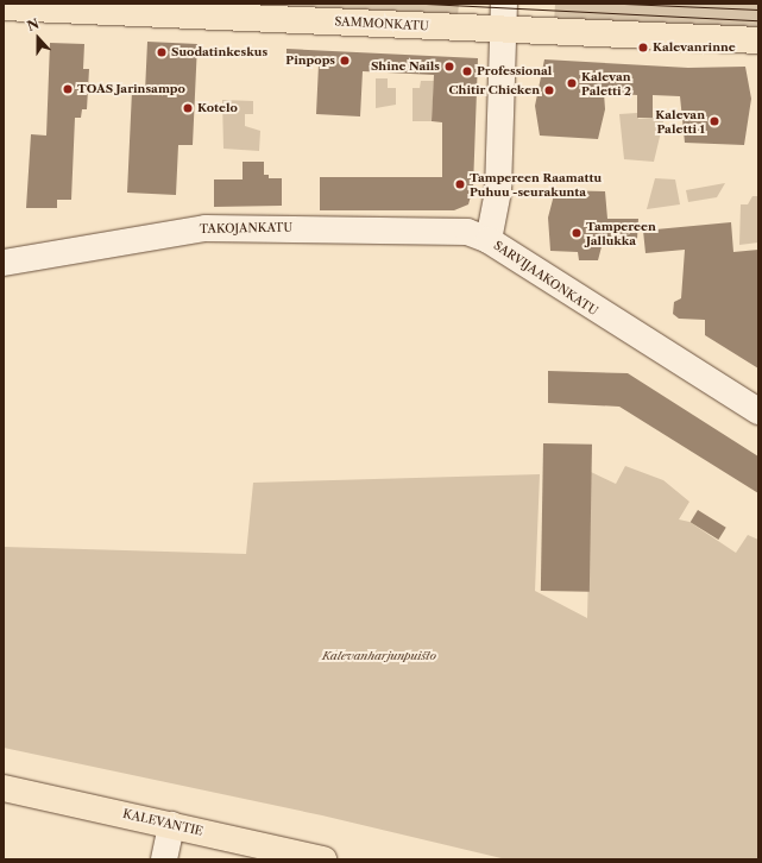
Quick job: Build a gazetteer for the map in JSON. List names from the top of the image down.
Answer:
{
  "streets": {
    "main road": ["SAMMONKATU", "KALEVANTIE"],
    "street": ["TAKOJANKATU", "SARVIJAAKONKATU"]
  },
  "crossings": [
    ["SAMMONKATU", "SARVIJAAKONKATU"],
    ["TAKOJANKATU", "SARVIJAAKONKATU"]
  ],
  "parks": ["Kalevanharjunpuisto"],
  "places": [
    "Kalevanrinne",
    "Suodatinkeskus",
    "Pinpops",
    "Shine Nails",
    "Professional",
    "Kalevan Paletti 2",
    "TOAS Jarinsampo",
    "Chitir Chicken",
    "Kotelo",
    "Kalevan Paletti 1",
    "Tampereen Raamattu Puhuu -seurakunta",
    "Tampereen Jallukka"
  ],
  "north": "top"
}
